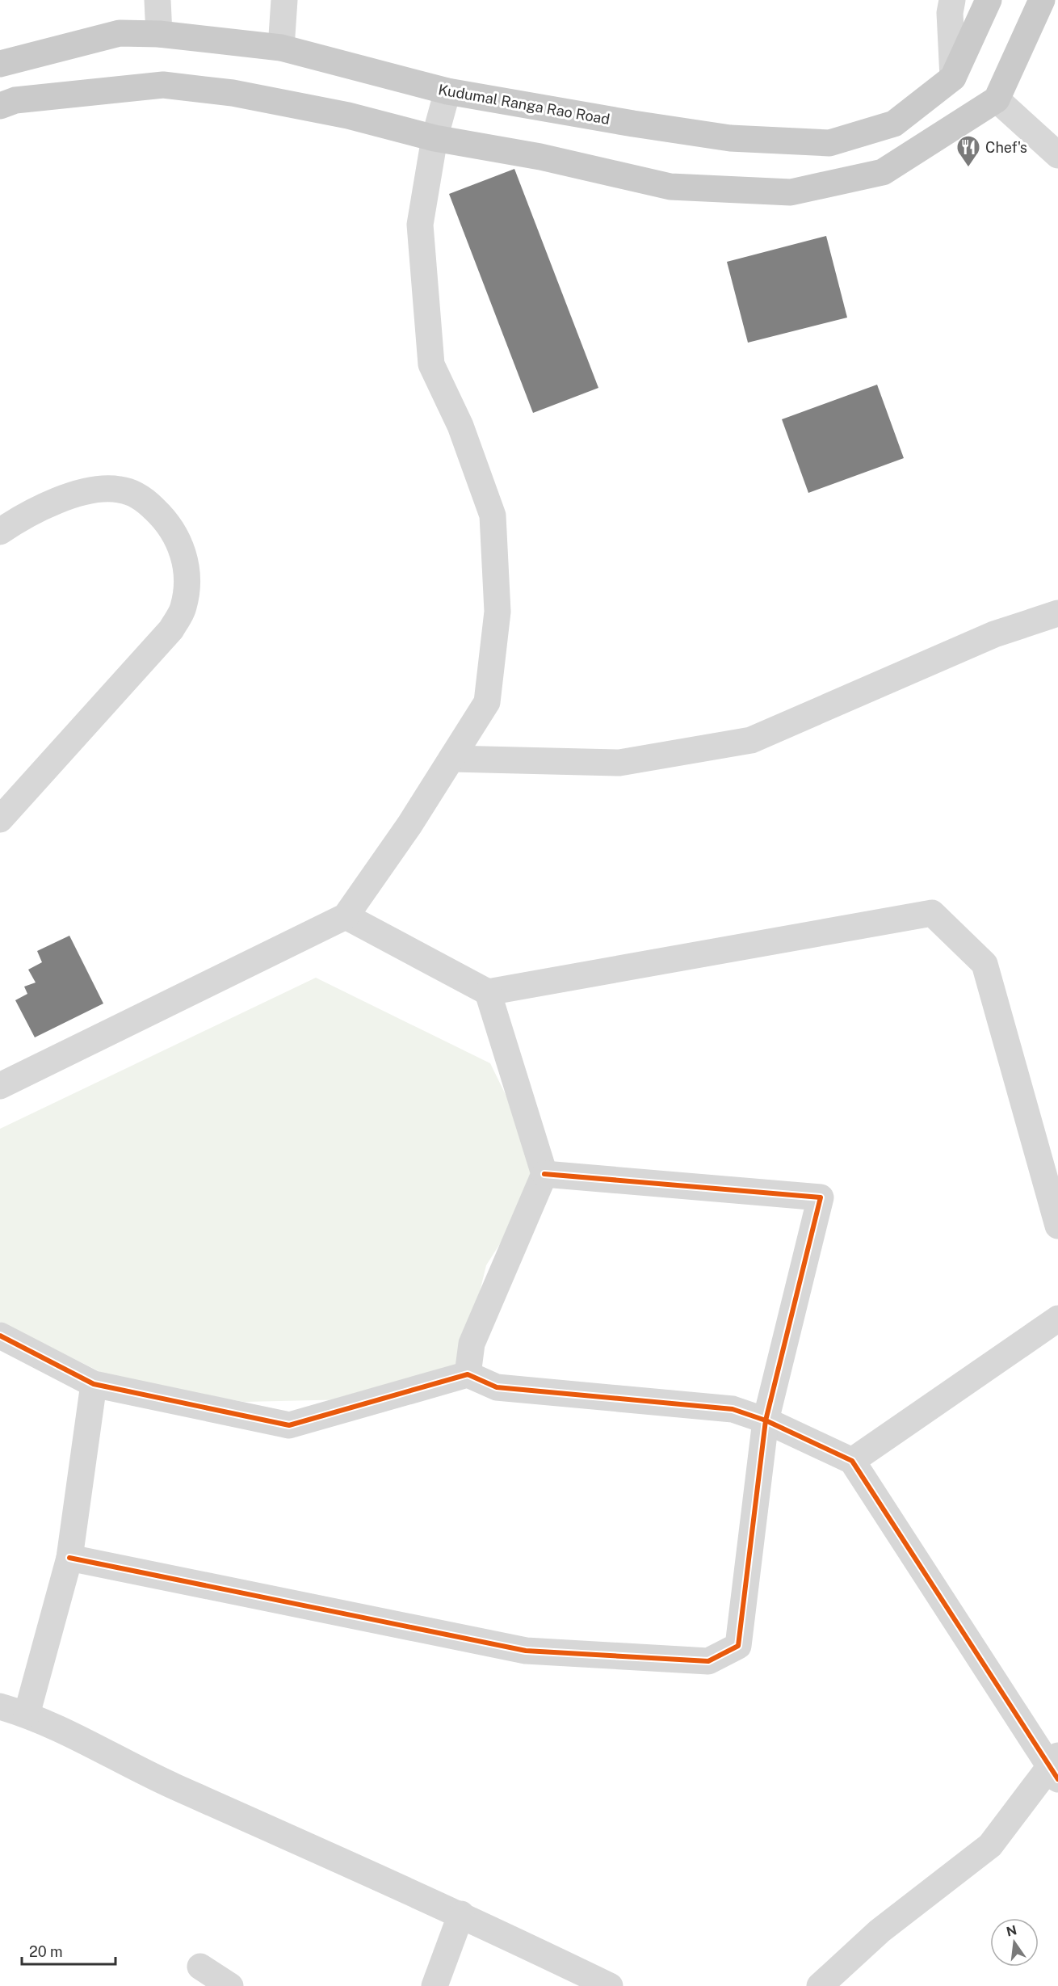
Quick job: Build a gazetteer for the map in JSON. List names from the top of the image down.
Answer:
{
  "streets": {
    "main road": ["Kudumal Ranga Rao Road"]
  },
  "places": {
    "restaurant": ["Chef's"]
  },
  "scale_bar": "20 m",
  "north": "top"
}
